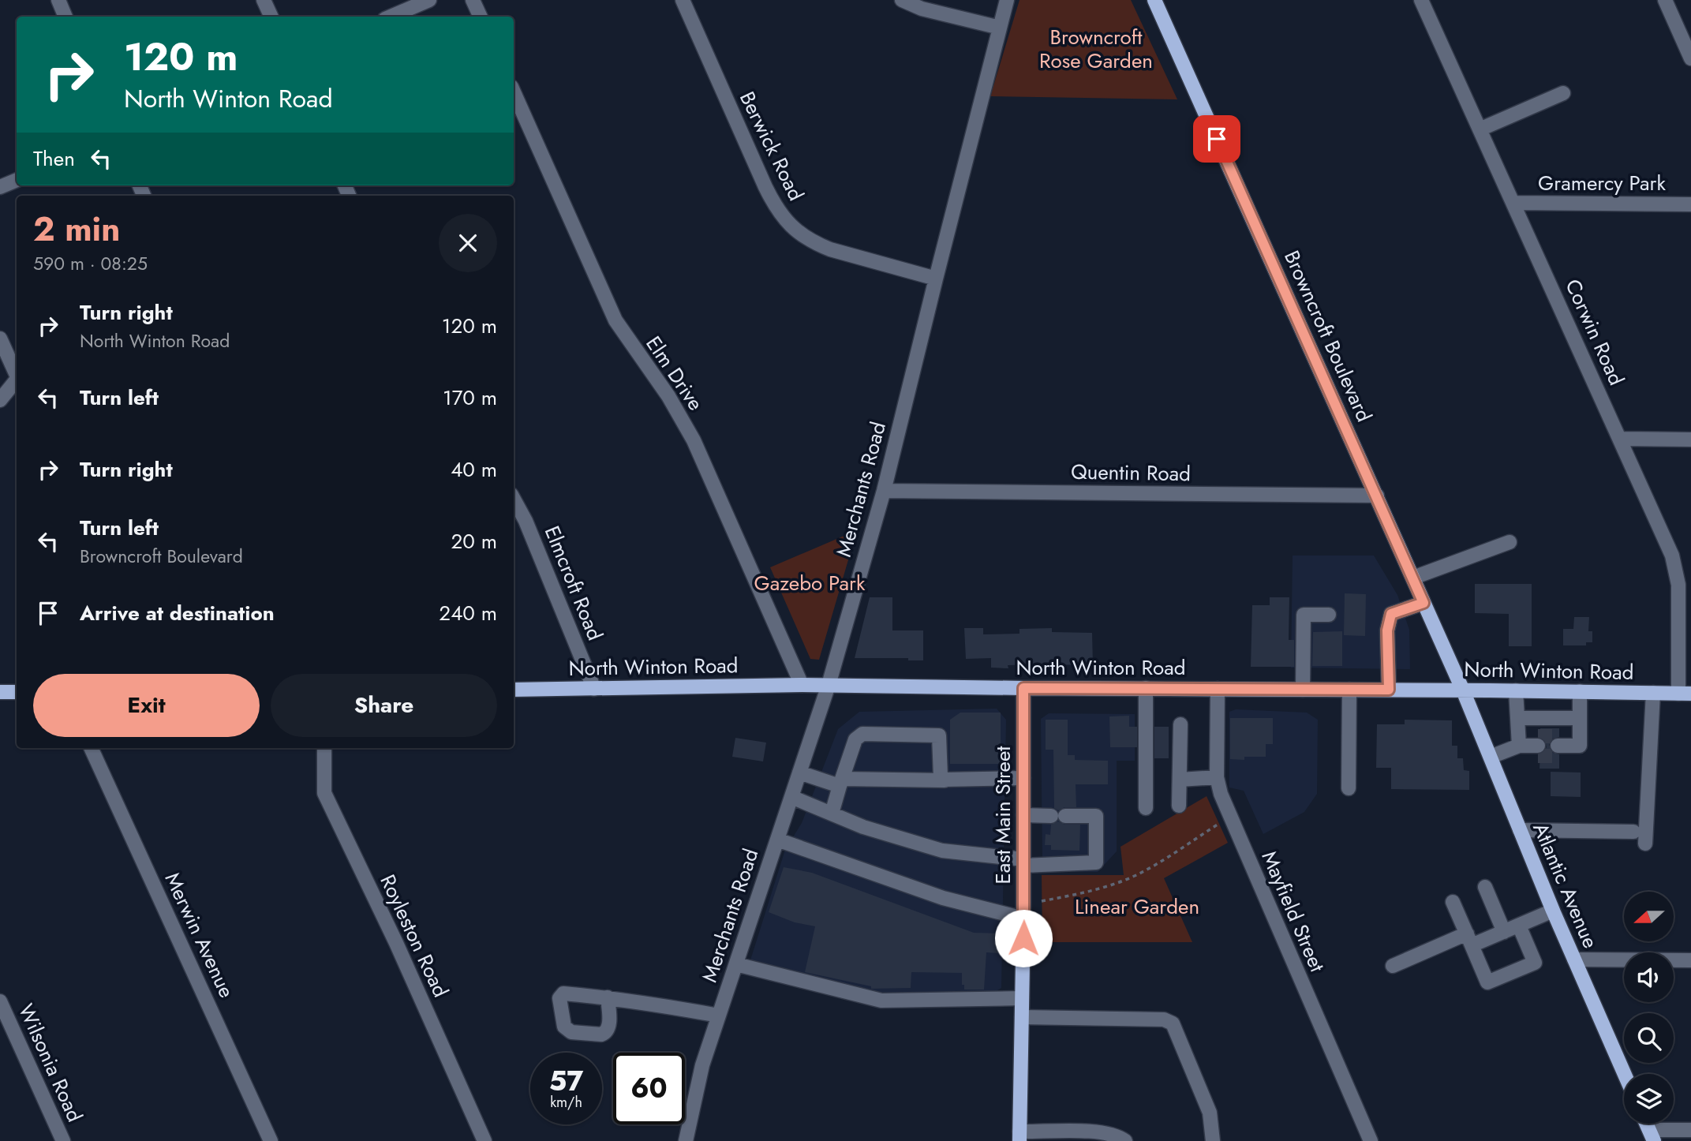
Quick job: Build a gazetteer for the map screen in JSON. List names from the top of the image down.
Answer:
{
  "streets": {
    "main road": [
      "Browncroft Boulevard",
      "North Winton Road",
      "East Main Street",
      "Atlantic Avenue"
    ],
    "street": [
      "Berwick Road",
      "Gramercy Park",
      "Corwin Road",
      "Elm Drive",
      "Quentin Road",
      "Merchants Road",
      "Elmcroft Road",
      "Mayfield Street",
      "Merwin Avenue",
      "Royleston Road",
      "Wilsonia Road"
    ]
  },
  "crossings": [
    ["Berwick Road", "Merchants Road"],
    ["Gramercy Park", "Corwin Road"],
    ["Corwin Road", "North Winton Road"],
    ["Browncroft Boulevard", "Quentin Road"],
    ["Browncroft Boulevard", "North Winton Road"],
    ["Browncroft Boulevard", "Atlantic Avenue"],
    ["Elm Drive", "North Winton Road"],
    ["Quentin Road", "Merchants Road"],
    ["Merchants Road", "North Winton Road"],
    ["Elmcroft Road", "North Winton Road"],
    ["North Winton Road", "East Main Street"],
    ["North Winton Road", "Atlantic Avenue"],
    ["North Winton Road", "Mayfield Street"]
  ],
  "parks": ["Browncroft Rose Garden", "Gazebo Park", "Linear Garden"],
  "north": "left",
  "page": {
    "turn": ["120 m", "North Winton Road"],
    "then": "Then",
    "heading": ["2 min", "590 m · 08:25"],
    "list": [
      {
        "name": "Turn right",
        "note": "North Winton Road",
        "value": "120 m"
      },
      {
        "name": "Turn left",
        "value": "170 m"
      },
      {
        "name": "Turn right",
        "value": "40 m"
      },
      {
        "name": "Turn left",
        "note": "Browncroft Boulevard",
        "value": "20 m"
      },
      {
        "name": "Arrive at destination",
        "value": "240 m"
      }
    ],
    "buttons": ["Exit", "Share"],
    "speed": "57 km/h",
    "limit": "60"
  }
}
